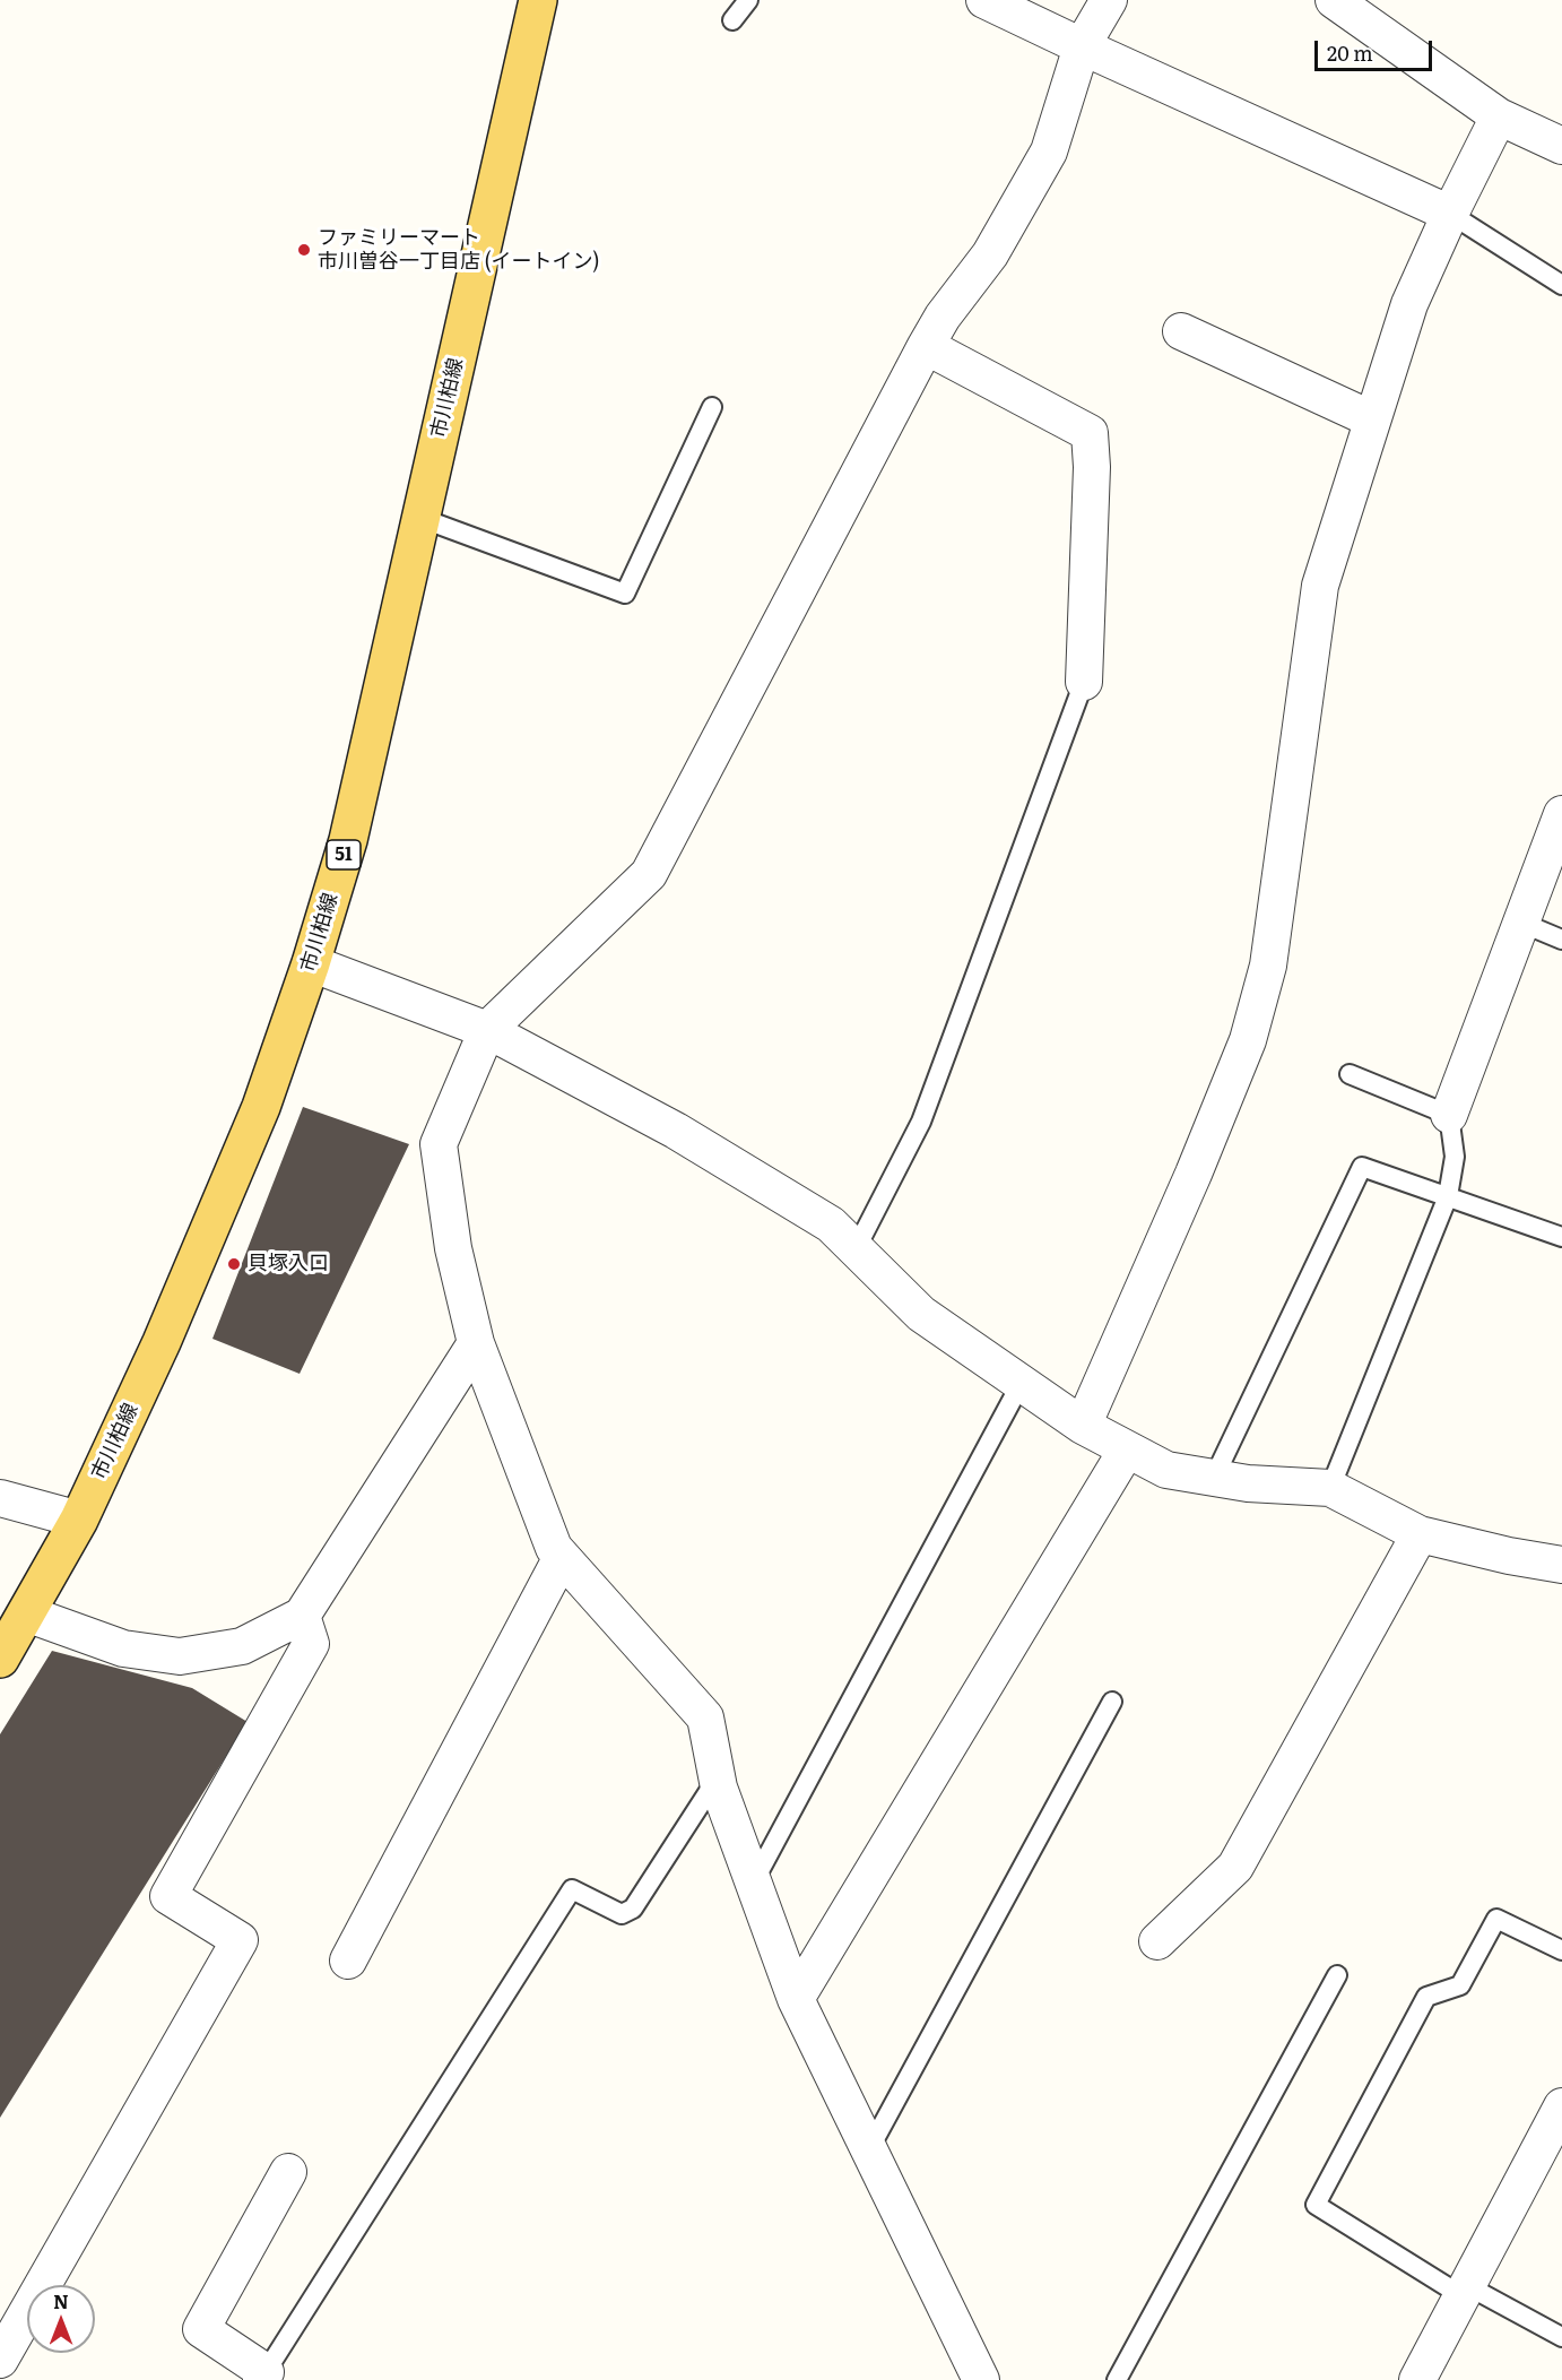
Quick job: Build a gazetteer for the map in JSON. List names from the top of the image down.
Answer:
{
  "streets": {
    "main road": ["市川柏線", "51"]
  },
  "places": ["ファミリーマート 市川曽谷一丁目店 (イートイン)", "貝塚入口"],
  "scale_bar": "20 m",
  "north": "top"
}
